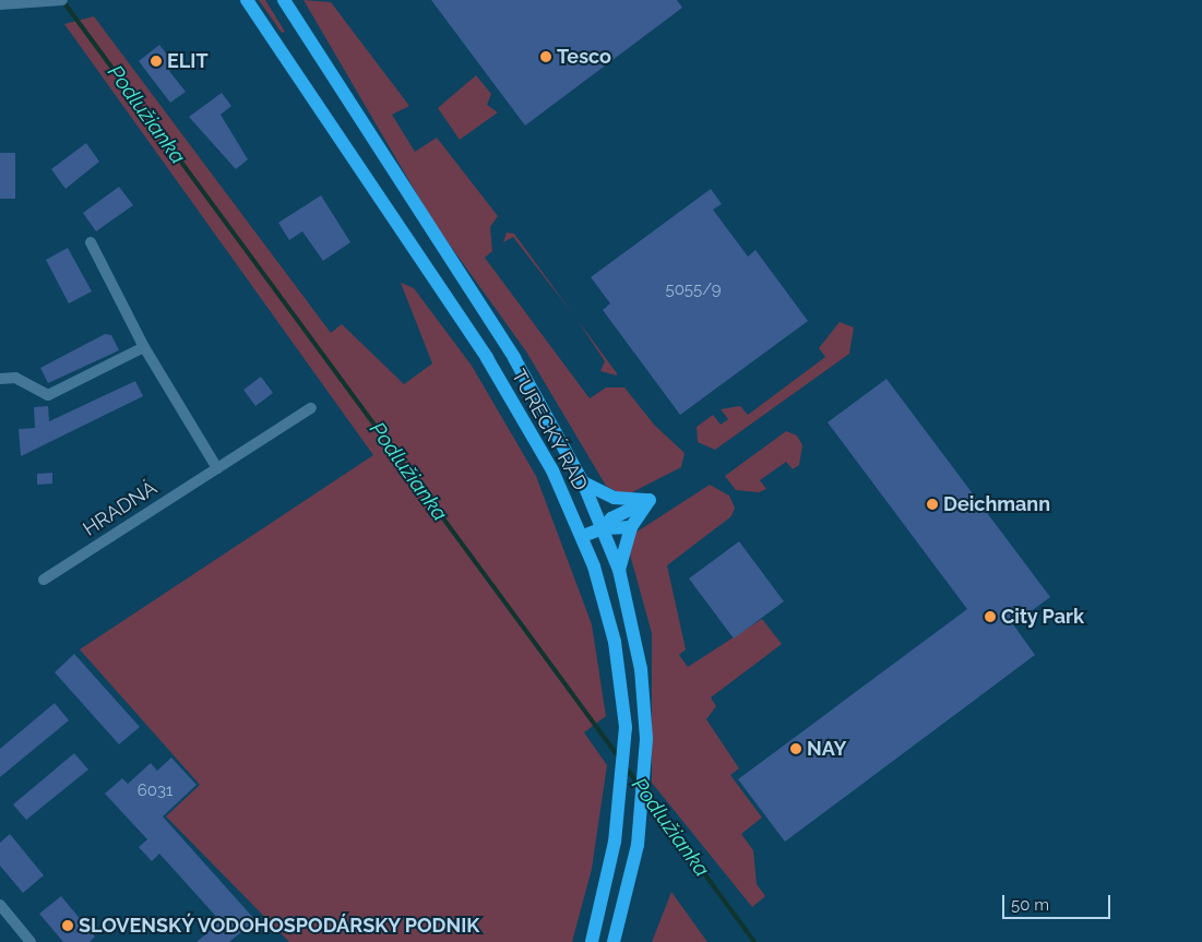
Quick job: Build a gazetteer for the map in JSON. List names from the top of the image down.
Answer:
{
  "streets": {
    "main road": ["TURECKÝ RAD"],
    "street": ["HRADNÁ"]
  },
  "water": ["Podlužianka"],
  "places": [
    "Tesco",
    "ELIT",
    "Deichmann",
    "City Park",
    "NAY",
    "SLOVENSKÝ VODOHOSPODÁRSKY PODNIK"
  ],
  "house_numbers": ["5055/9", "6031"],
  "scale_bar": "50 m"
}
